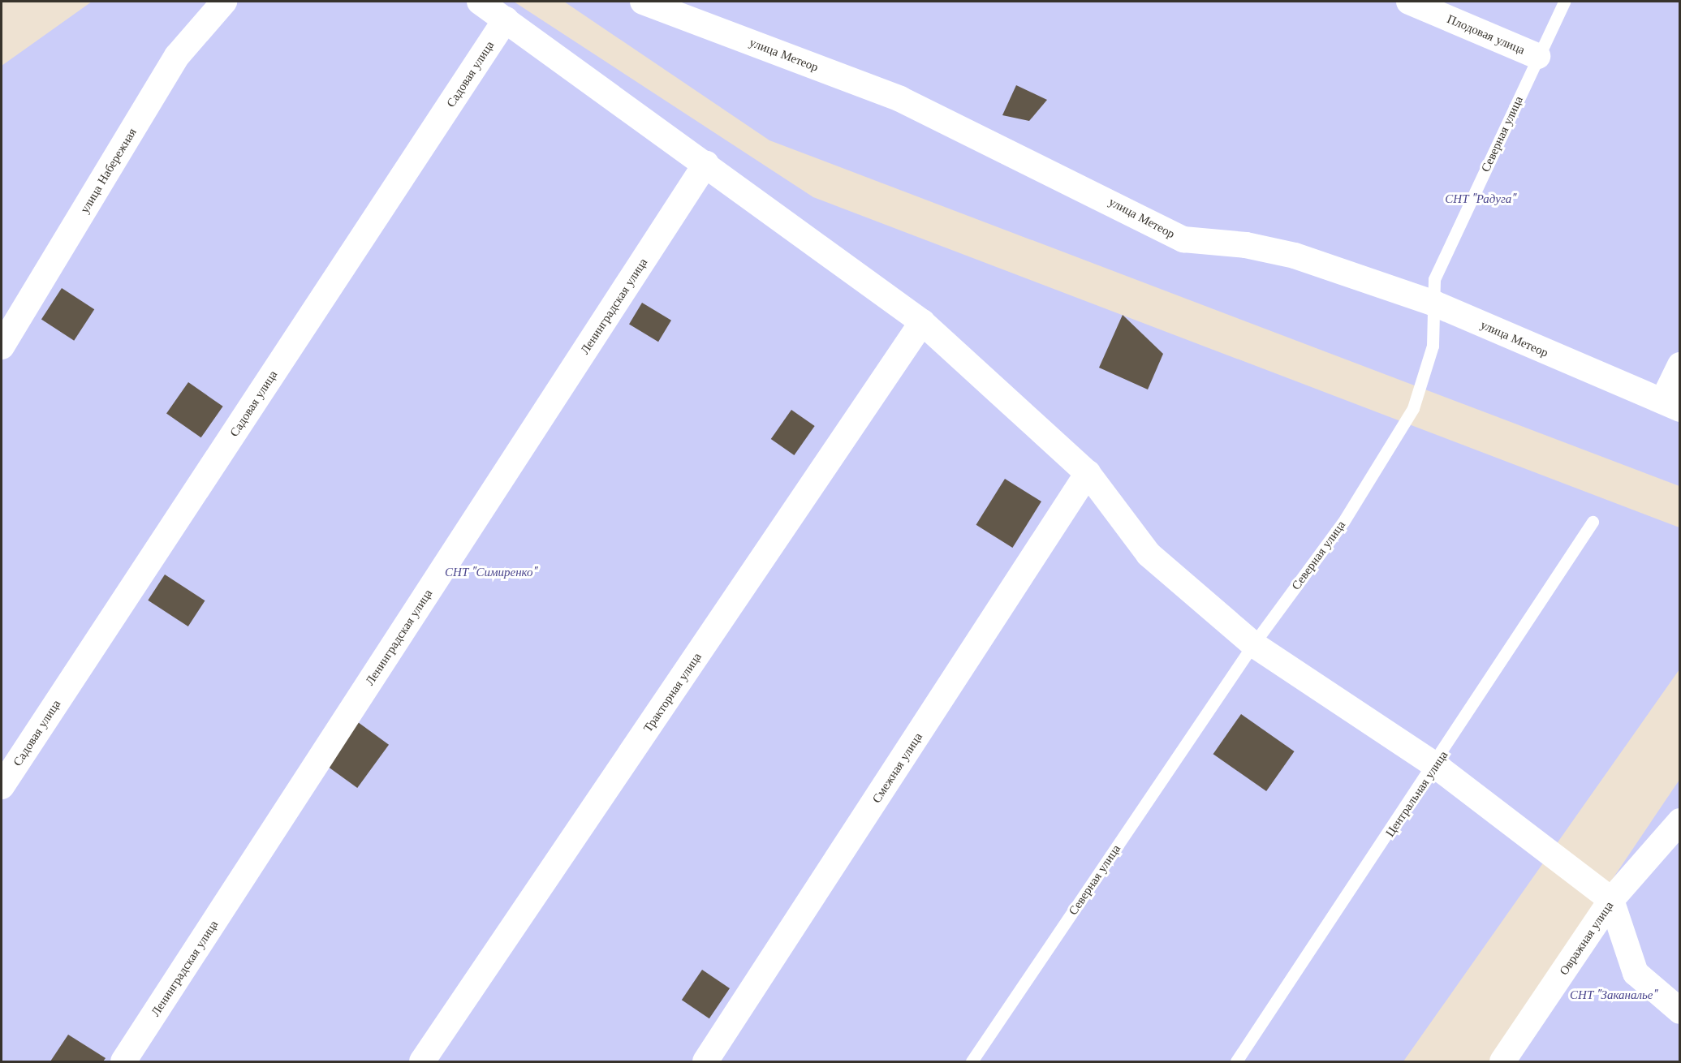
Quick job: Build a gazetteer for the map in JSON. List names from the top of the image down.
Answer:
{
  "streets": {
    "street": [
      "Плодовая улица",
      "улица Метеор",
      "Садовая улица",
      "улица Набережная",
      "Ленинградская улица",
      "Тракторная улица",
      "Смежная улица",
      "Овражная улица"
    ],
    "lane": ["Северная улица", "Центральная улица"]
  },
  "crossings": [
    ["Плодовая улица", "Северная улица"],
    ["улица Метеор", "Северная улица"]
  ],
  "parks": ["СНТ \"Радуга\"", "СНТ \"Симиренко\"", "СНТ \"Заканалье\""]
}
